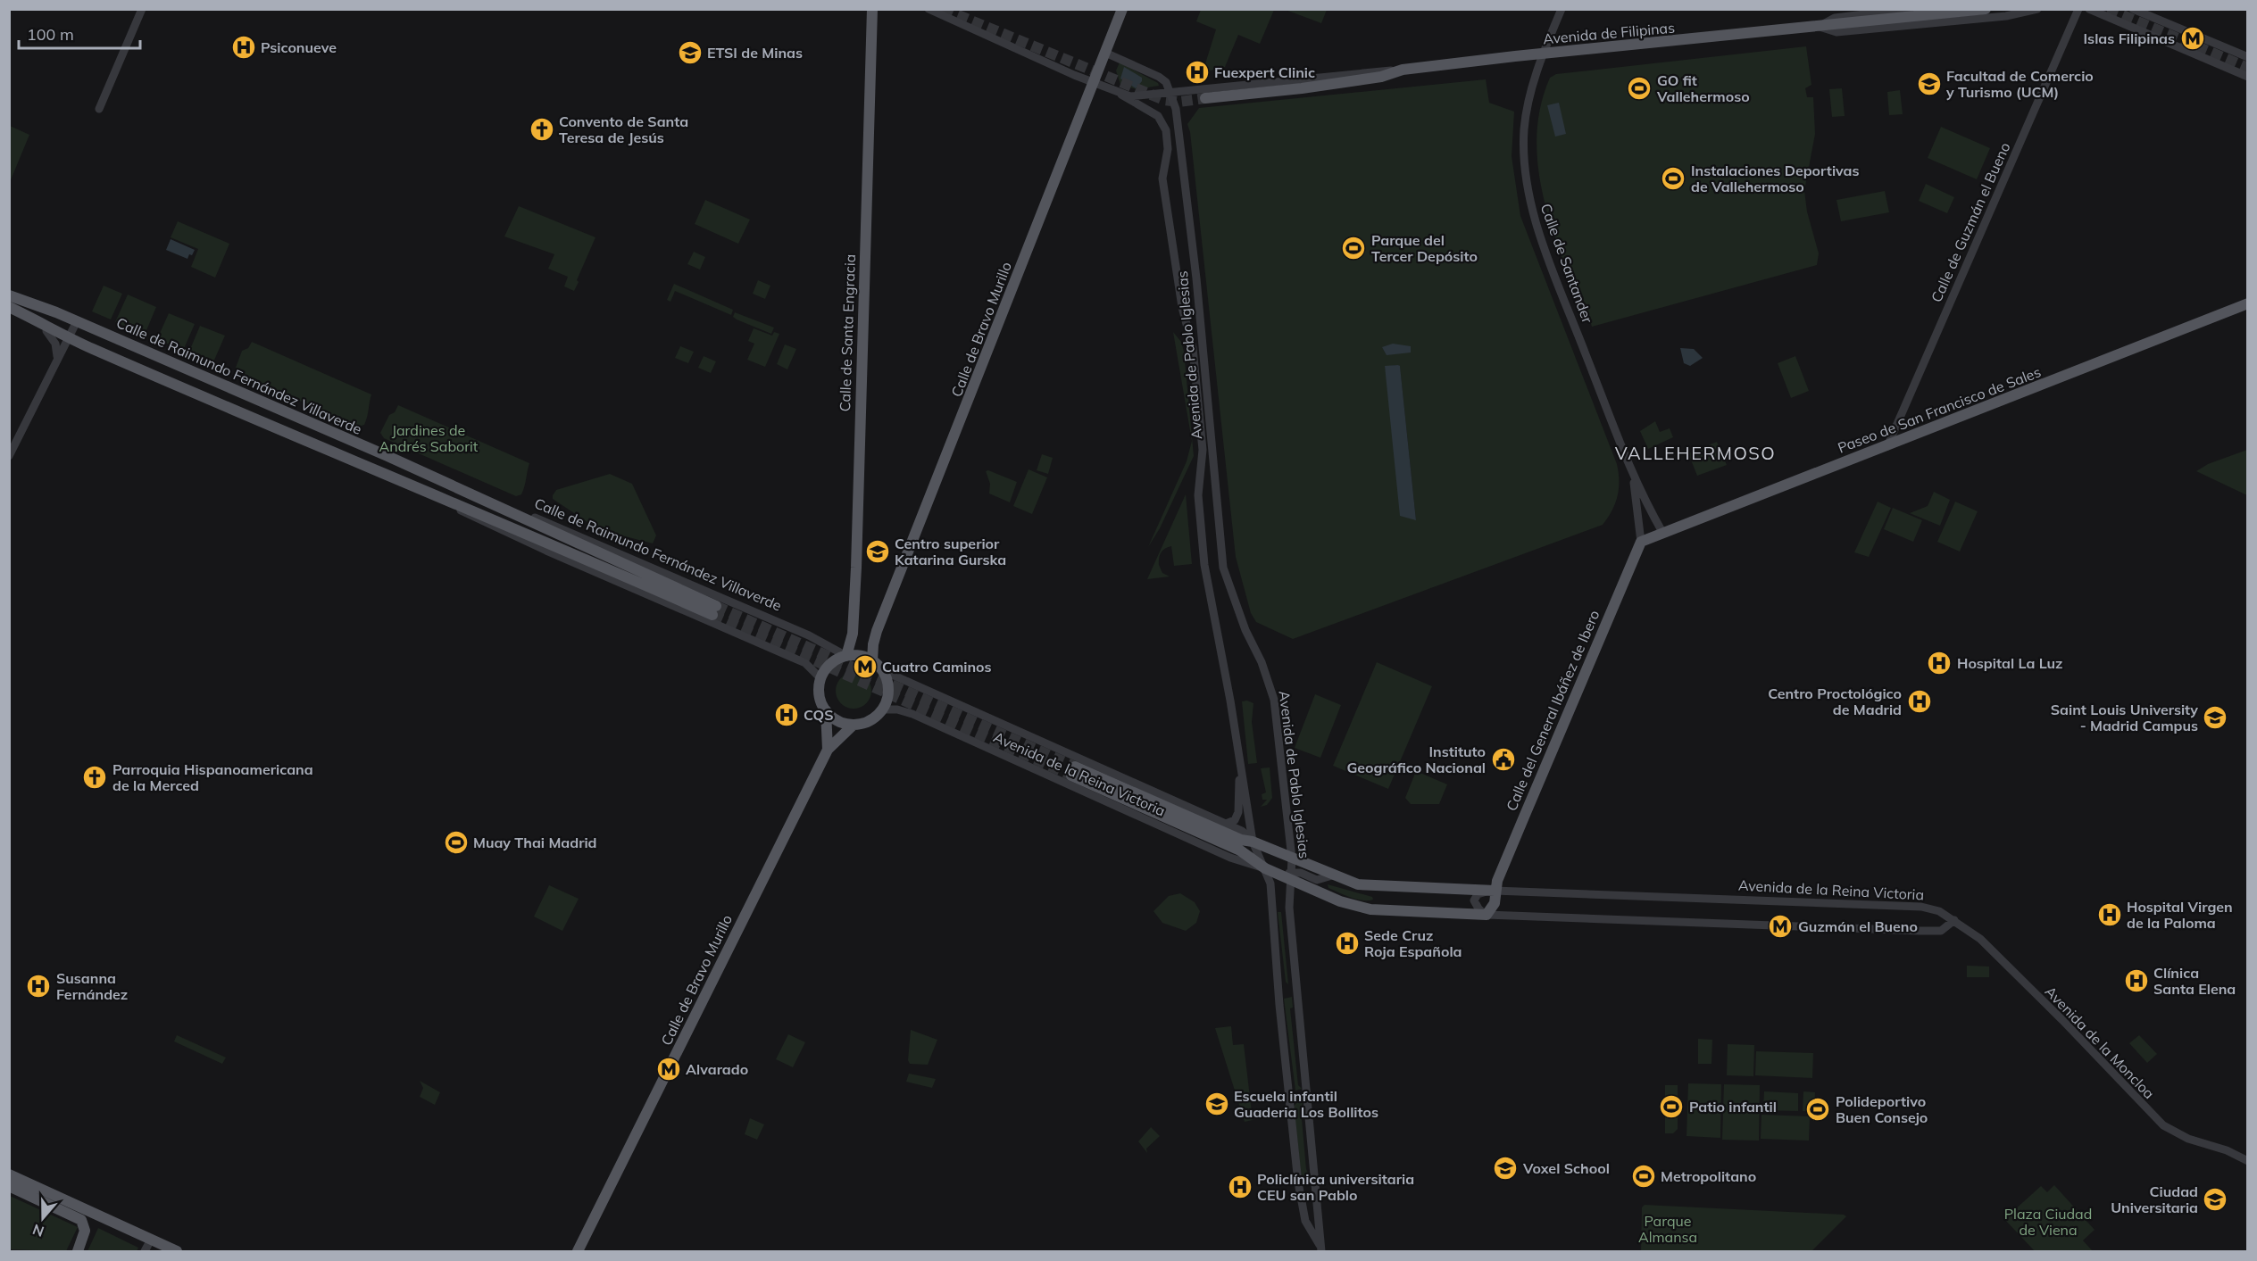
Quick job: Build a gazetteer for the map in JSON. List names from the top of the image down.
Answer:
{
  "streets": {
    "main road": [
      "Avenida de Filipinas",
      "Calle de Bravo Murillo",
      "Calle de Santa Engracia",
      "Calle de Raimundo Fernández Villaverde",
      "Paseo de San Francisco de Sales",
      "Calle del General Ibáñez de Ibero",
      "Avenida de la Reina Victoria"
    ],
    "street": [
      "Calle de Guzmán el Bueno",
      "Calle de Santander",
      "Avenida de Pablo Iglesias",
      "Avenida de la Moncloa"
    ]
  },
  "crossings": [
    ["Avenida de Filipinas", "Calle de Santander"],
    ["Avenida de Filipinas", "Avenida de Pablo Iglesias"],
    ["Calle de Guzmán el Bueno", "Paseo de San Francisco de Sales"],
    ["Calle de Santander", "Paseo de San Francisco de Sales"],
    ["Calle de Santander", "Calle del General Ibáñez de Ibero"],
    ["Calle de Bravo Murillo", "Calle de Santa Engracia"],
    ["Calle de Bravo Murillo", "Calle de Raimundo Fernández Villaverde"],
    ["Calle de Bravo Murillo", "Avenida de la Reina Victoria"],
    ["Calle de Santa Engracia", "Calle de Raimundo Fernández Villaverde"],
    ["Calle de Santa Engracia", "Avenida de la Reina Victoria"],
    ["Avenida de Pablo Iglesias", "Avenida de la Reina Victoria"],
    ["Calle de Raimundo Fernández Villaverde", "Avenida de la Reina Victoria"],
    ["Paseo de San Francisco de Sales", "Calle del General Ibáñez de Ibero"],
    ["Calle del General Ibáñez de Ibero", "Avenida de la Reina Victoria"],
    ["Avenida de la Reina Victoria", "Avenida de la Moncloa"]
  ],
  "districts": ["VALLEHERMOSO"],
  "parks": ["Jardines de Andrés Saborit", "Plaza Ciudad de Viena", "Parque Almansa"],
  "places": {
    "metro station": [
      "Islas Filipinas",
      "Cuatro Caminos",
      "Guzmán el Bueno",
      "Alvarado"
    ],
    "hospital": [
      "Psiconueve",
      "Fuexpert Clinic",
      "Hospital La Luz",
      "Centro Proctológico de Madrid",
      "CQS",
      "Hospital Virgen de la Paloma",
      "Sede Cruz Roja Española",
      "Clínica Santa Elena",
      "Susanna Fernández",
      "Policlínica universitaria CEU san Pablo"
    ],
    "school or university": [
      "ETSI de Minas",
      "Facultad de Comercio y Turismo (UCM)",
      "Centro superior Katarina Gurska",
      "Saint Louis University - Madrid Campus",
      "Escuela infantil Guaderia Los Bollitos",
      "Voxel School",
      "Ciudad Universitaria"
    ],
    "sports": [
      "GO fit Vallehermoso",
      "Instalaciones Deportivas de Vallehermoso",
      "Parque del Tercer Depósito",
      "Muay Thai Madrid",
      "Patio infantil",
      "Polideportivo Buen Consejo",
      "Metropolitano"
    ],
    "church": ["Convento de Santa Teresa de Jesús", "Parroquia Hispanoamericana de la Merced"],
    "public building": ["Instituto Geográfico Nacional"]
  },
  "scale_bar": "100 m",
  "north": "bottom"
}
